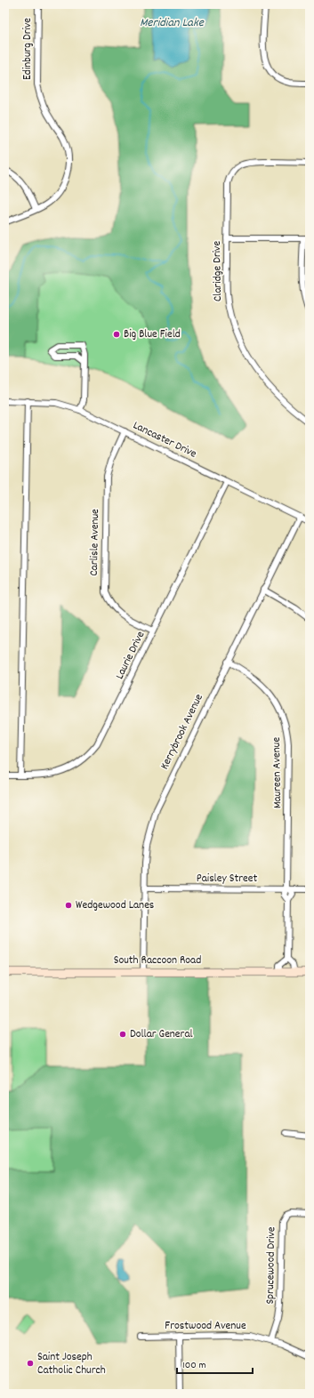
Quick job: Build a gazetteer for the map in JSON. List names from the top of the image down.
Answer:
{
  "streets": {
    "street": [
      "Edinburg Drive",
      "Claridge Drive",
      "Lancaster Drive",
      "Carlisle Avenue",
      "Laurie Drive",
      "Kerrybrook Avenue",
      "Maureen Avenue",
      "Paisley Street",
      "South Raccoon Road",
      "Sprucewood Drive",
      "Frostwood Avenue"
    ]
  },
  "crossings": [
    ["Lancaster Drive", "Carlisle Avenue"],
    ["Lancaster Drive", "Laurie Drive"],
    ["Lancaster Drive", "Kerrybrook Avenue"],
    ["Carlisle Avenue", "Laurie Drive"],
    ["Kerrybrook Avenue", "Maureen Avenue"],
    ["Kerrybrook Avenue", "Paisley Street"],
    ["Kerrybrook Avenue", "South Raccoon Road"],
    ["Maureen Avenue", "Paisley Street"],
    ["Sprucewood Drive", "Frostwood Avenue"]
  ],
  "water": ["Meridian Lake"],
  "places": [
    "Big Blue Field",
    "Wedgewood Lanes",
    "Dollar General",
    "Saint Joseph Catholic Church"
  ],
  "scale_bar": "100 m"
}
